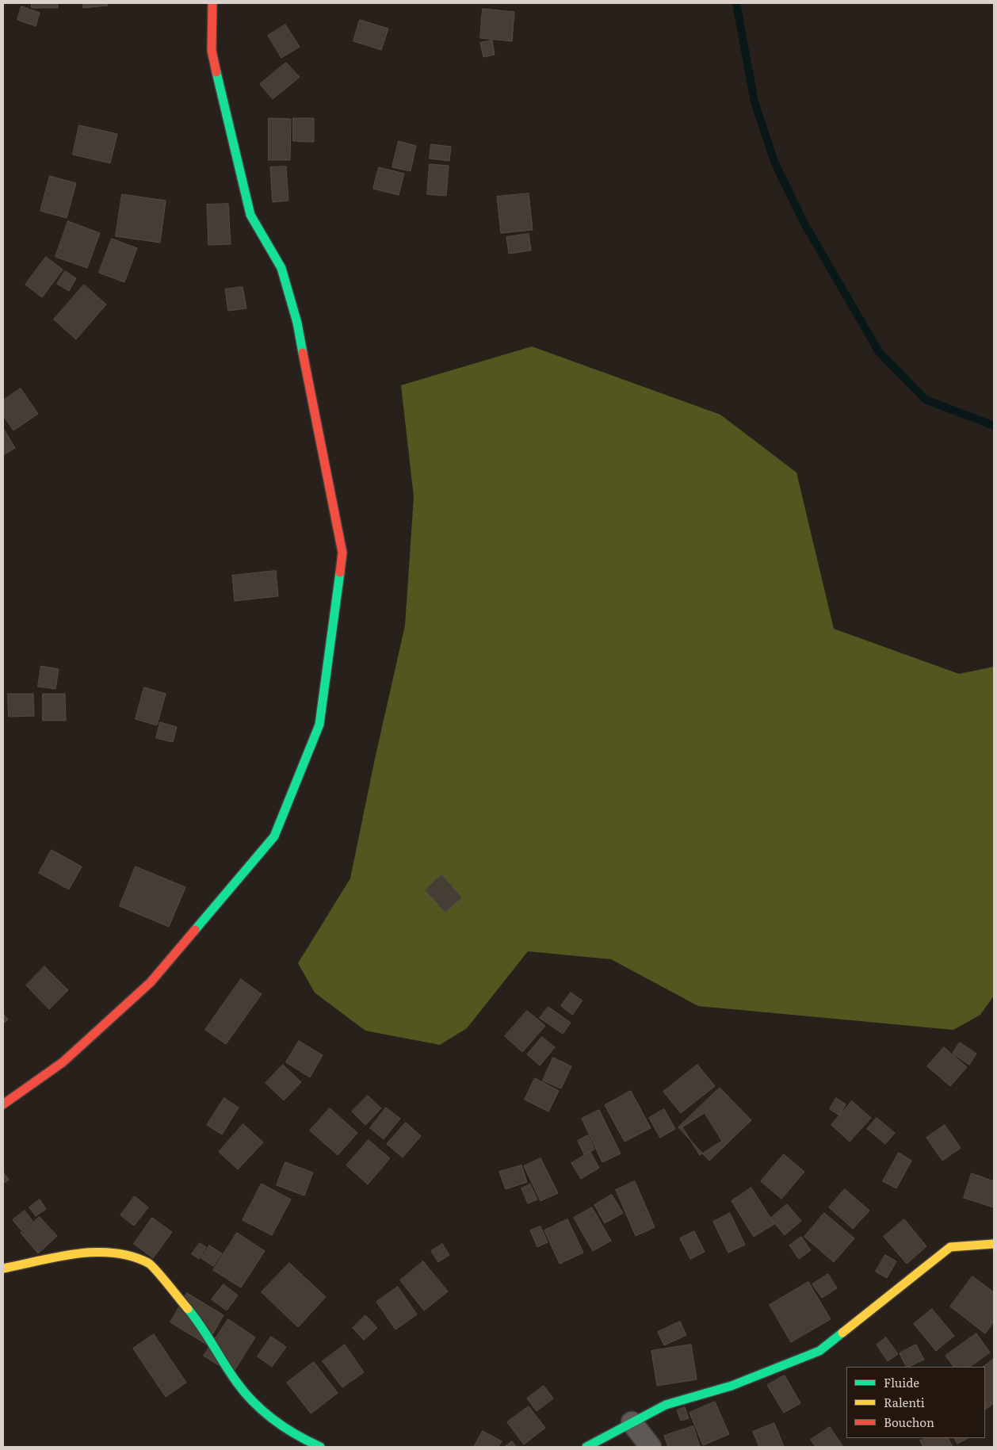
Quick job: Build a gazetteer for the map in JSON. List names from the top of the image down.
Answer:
{
  "legend": ["Fluide", "Ralenti", "Bouchon"]
}
